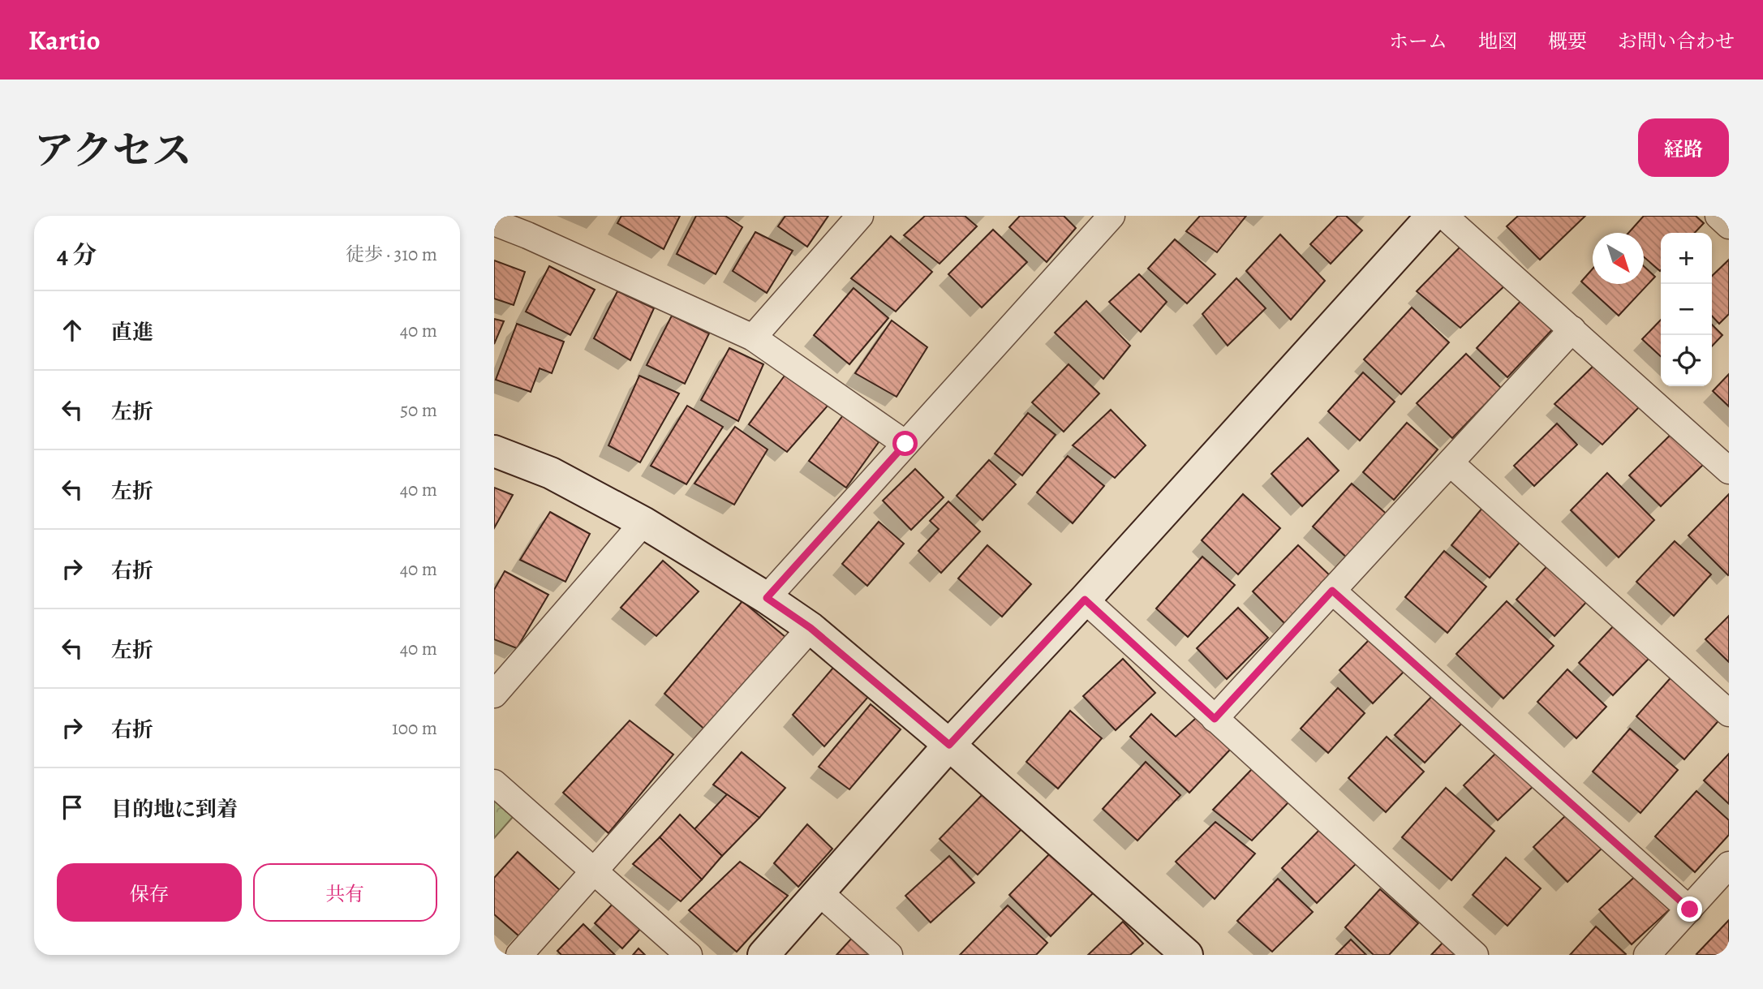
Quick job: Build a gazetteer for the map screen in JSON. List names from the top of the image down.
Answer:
{
  "north": "bottom right",
  "page": {
    "header": "Kartio",
    "nav": [
      "ホーム",
      "地図",
      "概要",
      "お問い合わせ"
    ],
    "title": "アクセス",
    "buttons": [
      "経路",
      ["保存", "共有"]
    ],
    "heading": ["4 分", "徒歩 · 310 m"],
    "map_buttons": ["+", "−"],
    "list": [
      ["直進", "40 m"],
      ["左折", "50 m"],
      ["左折", "40 m"],
      ["右折", "40 m"],
      ["左折", "40 m"],
      ["右折", "100 m"],
      "目的地に到着"
    ]
  }
}
